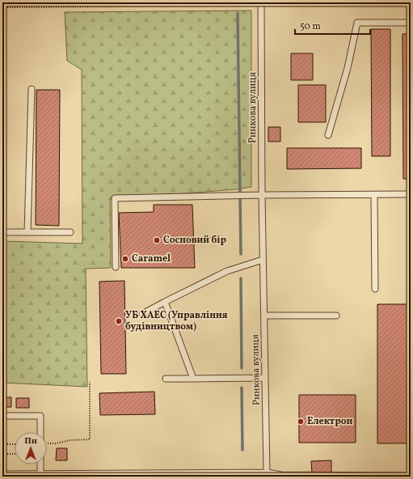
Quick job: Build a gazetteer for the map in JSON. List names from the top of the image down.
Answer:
{
  "streets": {
    "lane": ["Ринкова вулиця"]
  },
  "places": [
    "Сосновий бір",
    "Caramel",
    "УБ ХАЕС (Управління будівництвом)",
    "Електрон"
  ],
  "scale_bar": "50 m",
  "north": "top"
}
